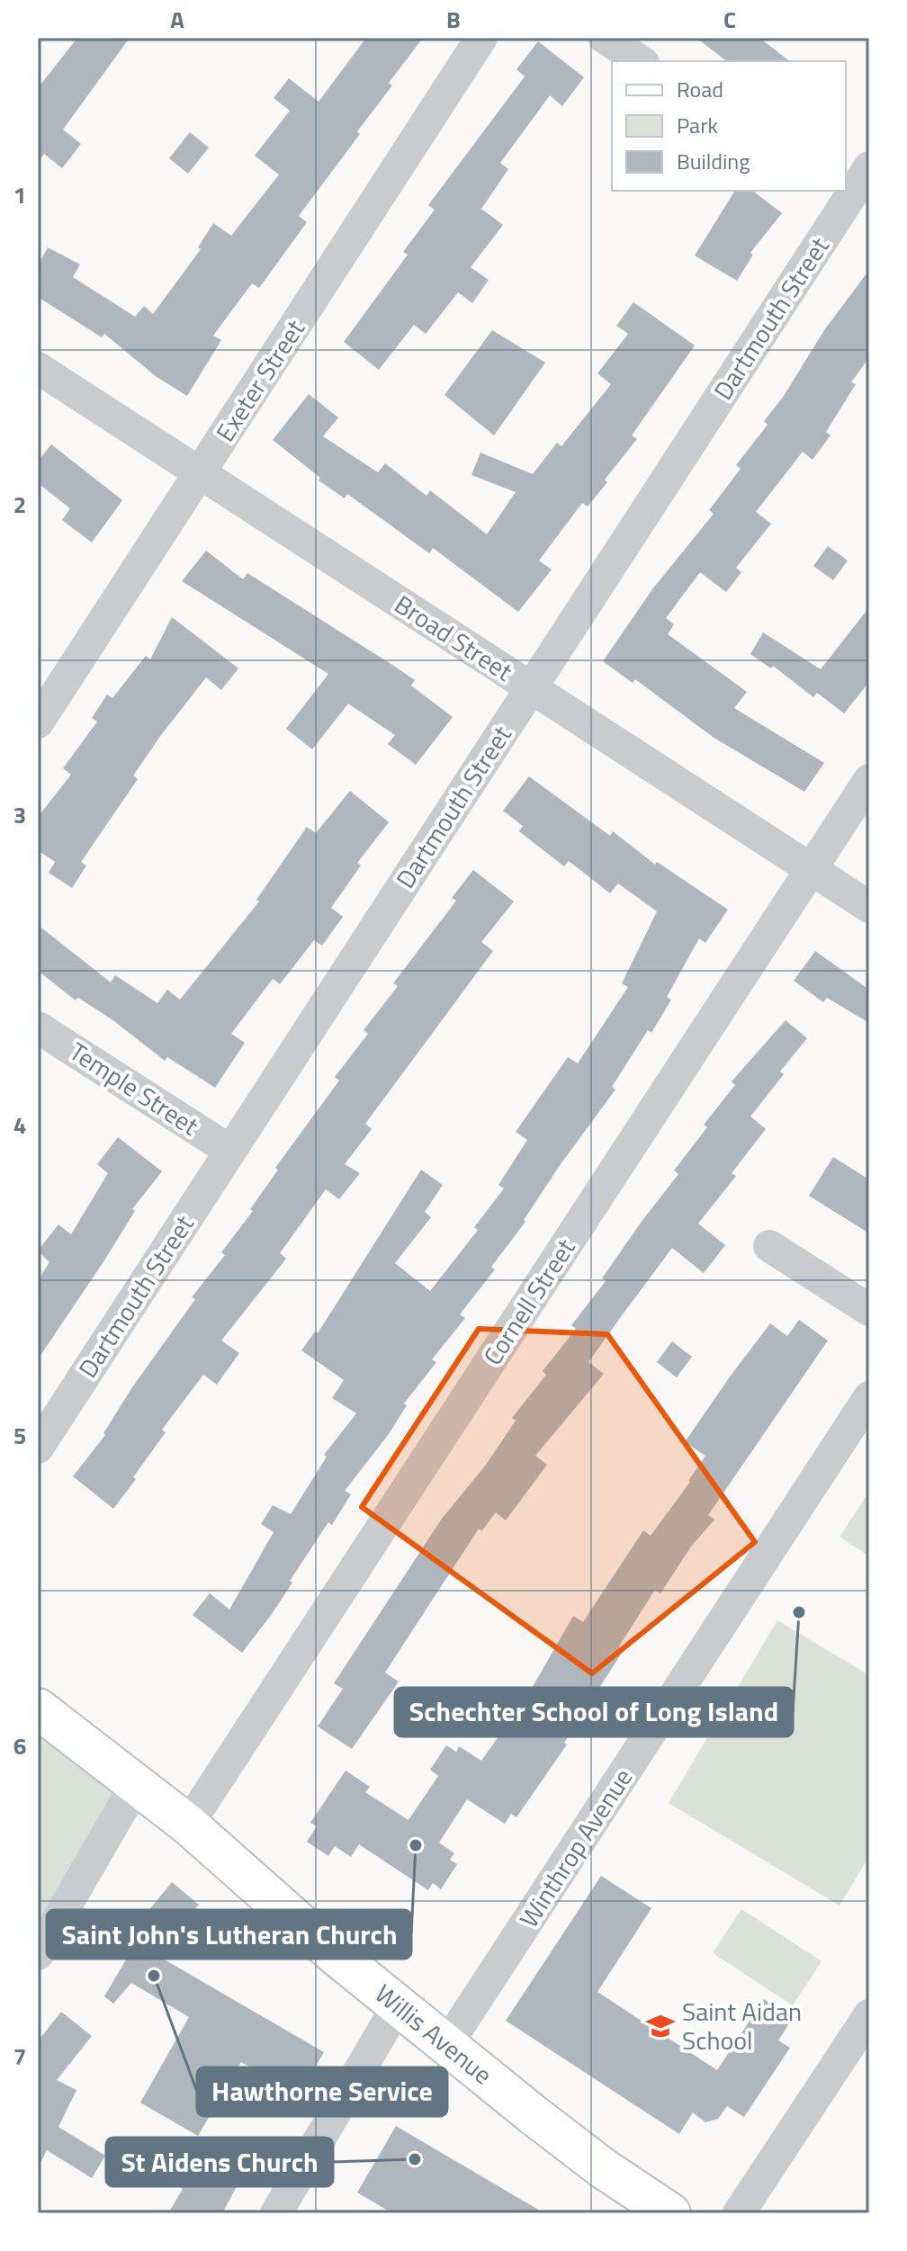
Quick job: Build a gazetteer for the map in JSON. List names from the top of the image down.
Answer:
{
  "streets": {
    "main road": ["Willis Avenue"],
    "street": [
      "Dartmouth Street",
      "Exeter Street",
      "Broad Street",
      "Temple Street",
      "Cornell Street",
      "Winthrop Avenue"
    ]
  },
  "crossings": [
    ["Dartmouth Street", "Broad Street"],
    ["Dartmouth Street", "Temple Street"],
    ["Exeter Street", "Broad Street"],
    ["Broad Street", "Cornell Street"],
    ["Cornell Street", "Willis Avenue"],
    ["Winthrop Avenue", "Willis Avenue"]
  ],
  "places": {
    "other": [
      "Schechter School of Long Island",
      "Saint John's Lutheran Church",
      "Hawthorne Service",
      "St Aidens Church"
    ],
    "school or university": ["Saint Aidan School"]
  },
  "legend": ["Road", "Park", "Building"],
  "grid": {
    "columns": ["A", "B", "C"],
    "rows": [
      "1",
      "2",
      "3",
      "4",
      "5",
      "6",
      "7"
    ]
  }
}
